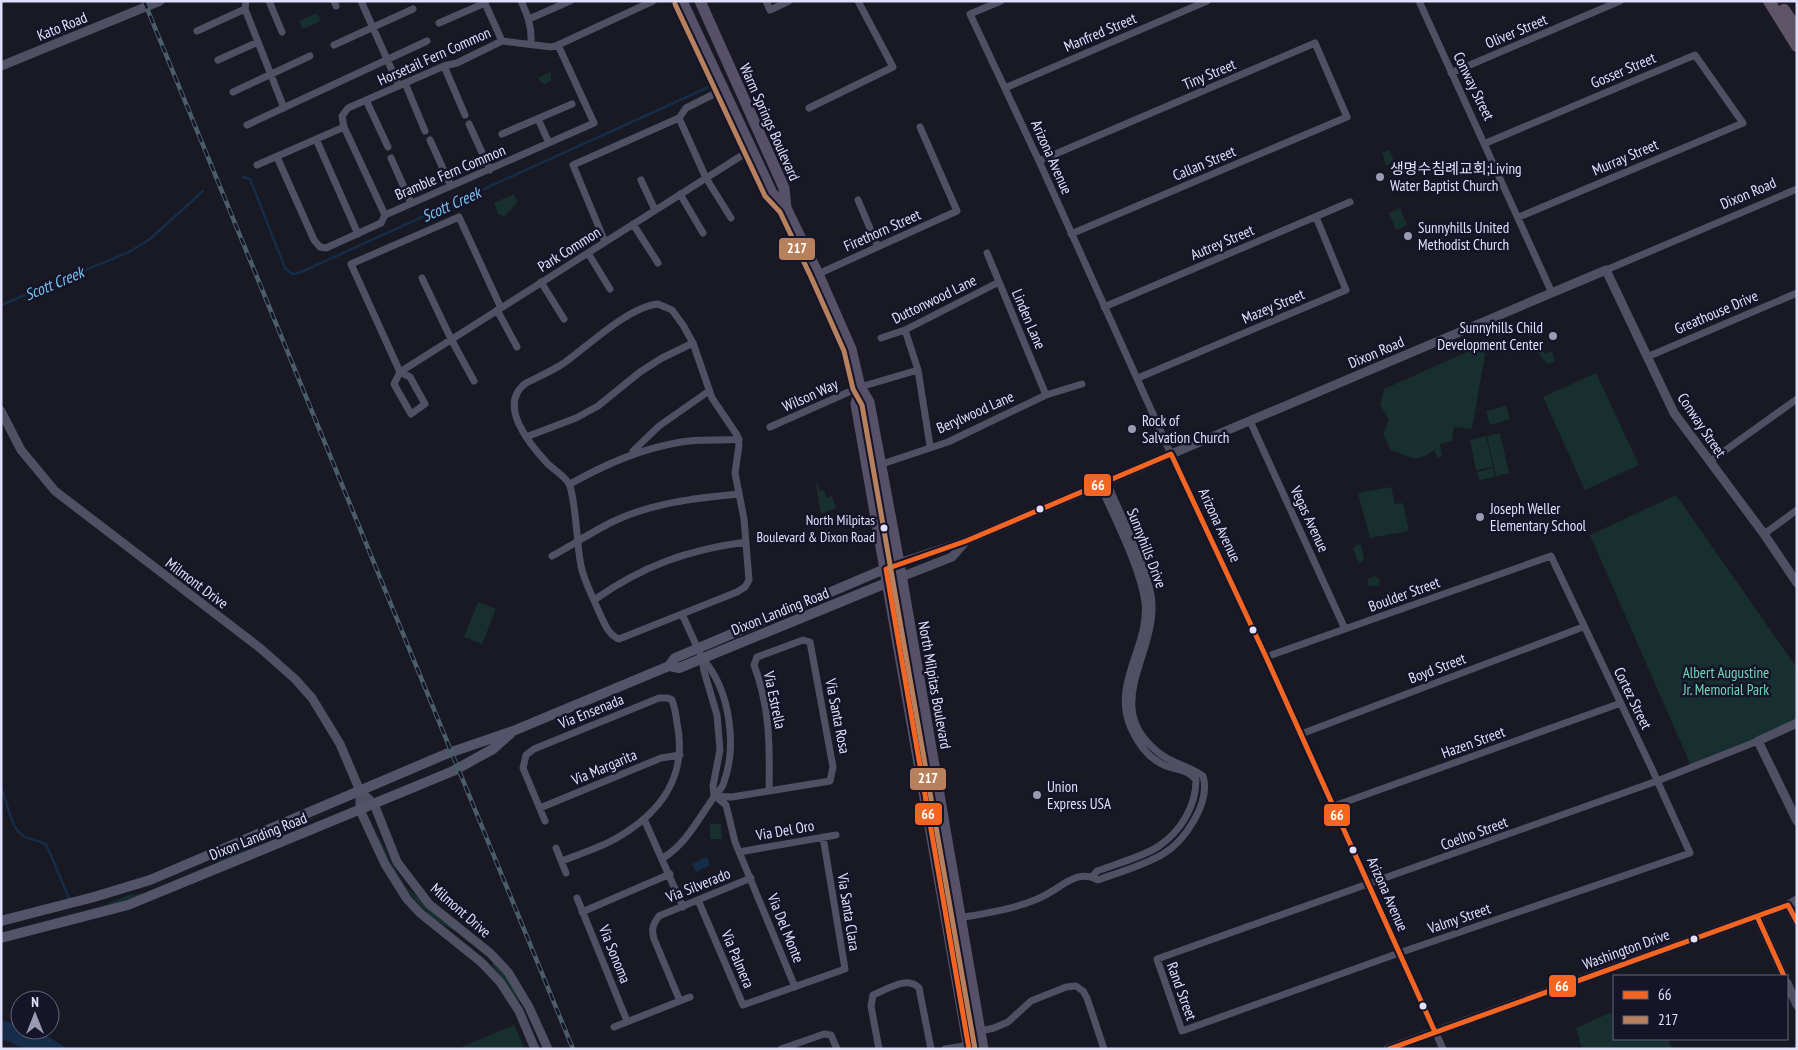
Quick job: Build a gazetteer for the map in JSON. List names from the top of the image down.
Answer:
{
  "streets": {
    "main road": [
      "Warm Springs Boulevard",
      "Dixon Road",
      "Dixon Landing Road",
      "North Milpitas Boulevard"
    ],
    "street": [
      "Kato Road",
      "Oliver Street",
      "Manfred Street",
      "Horsetail Fern Common",
      "Gosser Street",
      "Tiny Street",
      "Conway Street",
      "Arizona Avenue",
      "Murray Street",
      "Callan Street",
      "Bramble Fern Common",
      "Firethorn Street",
      "Autrey Street",
      "Park Common",
      "Duttonwood Lane",
      "Mazey Street",
      "Greathouse Drive",
      "Linden Lane",
      "Wilson Way",
      "Berylwood Lane",
      "Vegas Avenue",
      "Sunnyhills Drive",
      "Milmont Drive",
      "Boulder Street",
      "Boyd Street",
      "Cortez Street",
      "Via Estrella",
      "Via Ensenada",
      "Via Santa Rosa",
      "Hazen Street",
      "Via Margarita",
      "Via Del Oro",
      "Coelho Street",
      "Via Silverado",
      "Via Santa Clara",
      "Valmy Street",
      "Via Del Monte",
      "Washington Drive",
      "Via Sonoma",
      "Via Palmera",
      "Rand Street"
    ]
  },
  "crossings": [
    ["Oliver Street", "Conway Street"],
    ["Manfred Street", "Arizona Avenue"],
    ["Horsetail Fern Common", "Bramble Fern Common"],
    ["Gosser Street", "Conway Street"],
    ["Gosser Street", "Murray Street"],
    ["Tiny Street", "Arizona Avenue"],
    ["Tiny Street", "Callan Street"],
    ["Conway Street", "Murray Street"],
    ["Conway Street", "Dixon Road"],
    ["Conway Street", "Greathouse Drive"],
    ["Warm Springs Boulevard", "Park Common"],
    ["Warm Springs Boulevard", "North Milpitas Boulevard"],
    ["Arizona Avenue", "Callan Street"],
    ["Arizona Avenue", "Dixon Road"],
    ["Arizona Avenue", "Autrey Street"],
    ["Arizona Avenue", "Mazey Street"],
    ["Arizona Avenue", "Boulder Street"],
    ["Arizona Avenue", "Boyd Street"],
    ["Arizona Avenue", "Hazen Street"],
    ["Arizona Avenue", "Coelho Street"],
    ["Arizona Avenue", "Valmy Street"],
    ["Arizona Avenue", "Washington Drive"],
    ["Dixon Road", "Vegas Avenue"],
    ["Dixon Road", "Sunnyhills Drive"],
    ["Dixon Road", "Dixon Landing Road"],
    ["Dixon Road", "North Milpitas Boulevard"],
    ["Firethorn Street", "North Milpitas Boulevard"],
    ["Autrey Street", "Mazey Street"],
    ["Duttonwood Lane", "Linden Lane"],
    ["Linden Lane", "Berylwood Lane"],
    ["Wilson Way", "North Milpitas Boulevard"],
    ["Berylwood Lane", "North Milpitas Boulevard"],
    ["Vegas Avenue", "Boulder Street"],
    ["Sunnyhills Drive", "North Milpitas Boulevard"],
    ["Milmont Drive", "Dixon Landing Road"],
    ["Boulder Street", "Cortez Street"],
    ["Dixon Landing Road", "North Milpitas Boulevard"],
    ["Boyd Street", "Cortez Street"],
    ["Cortez Street", "Hazen Street"],
    ["Cortez Street", "Coelho Street"],
    ["Cortez Street", "Valmy Street"],
    ["Via Estrella", "Via Santa Rosa"],
    ["Via Ensenada", "Via Margarita"],
    ["Via Santa Rosa", "Via Del Monte"],
    ["Via Del Oro", "Via Santa Clara"],
    ["Via Del Oro", "Via Del Monte"],
    ["Coelho Street", "Rand Street"],
    ["Via Silverado", "Via Del Monte"],
    ["Via Silverado", "Via Sonoma"],
    ["Via Silverado", "Via Palmera"],
    ["Via Santa Clara", "Via Del Monte"],
    ["Via Santa Clara", "Via Palmera"],
    ["Valmy Street", "Rand Street"],
    ["Via Del Monte", "Via Palmera"]
  ],
  "water": ["Scott Creek"],
  "parks": ["Albert Augustine Jr. Memorial Park"],
  "places": [
    "생명수침례교회;Living Water Baptist Church",
    "Sunnyhills United Methodist Church",
    "Sunnyhills Child Development Center",
    "Rock of Salvation Church",
    "Joseph Weller Elementary School",
    "North Milpitas Boulevard & Dixon Road",
    "Union Express USA"
  ],
  "lines": ["transit line 217", "transit line 66"],
  "legend": ["66", "217"],
  "north": "top"
}
